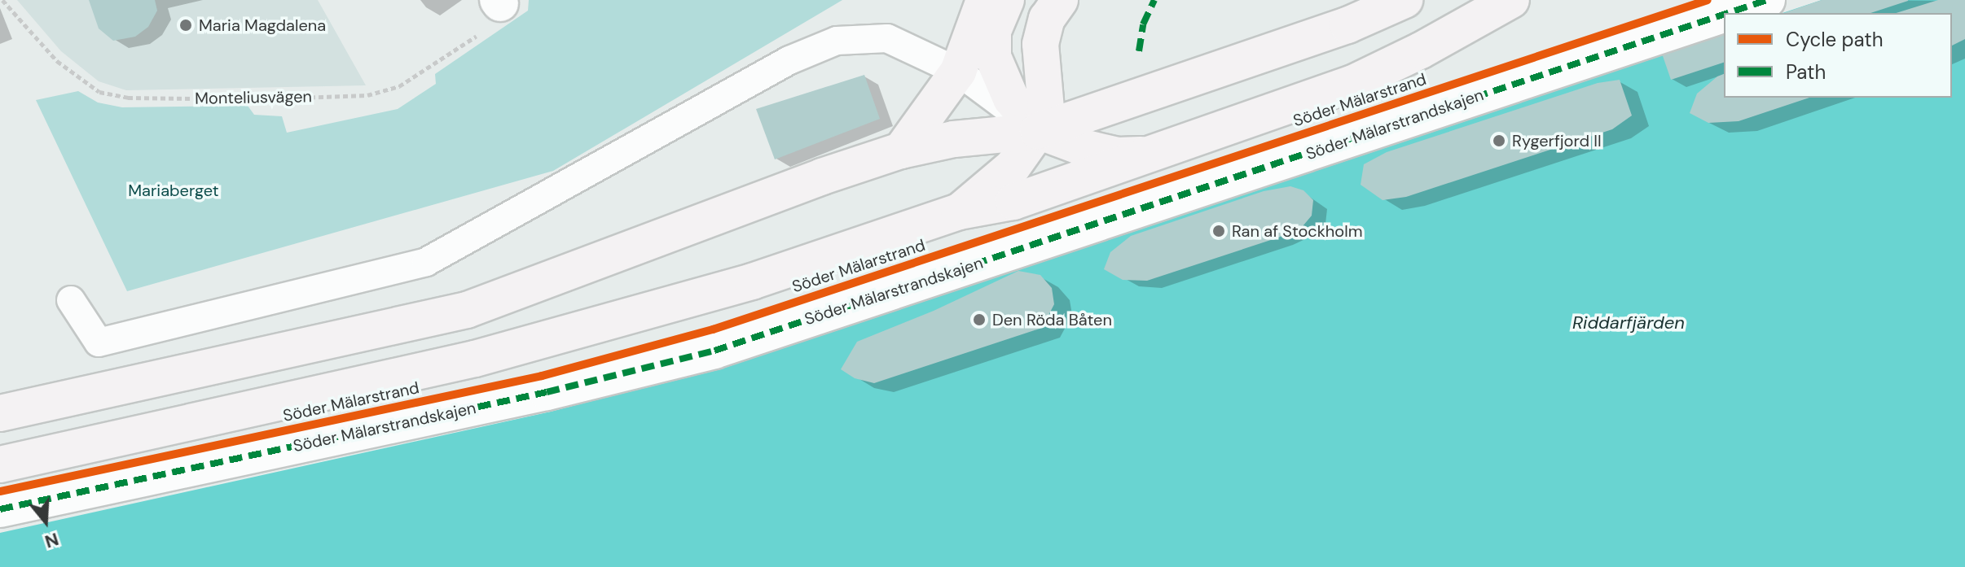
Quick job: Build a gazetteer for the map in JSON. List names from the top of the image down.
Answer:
{
  "streets": {
    "street": ["Söder Mälarstrand", "Söder Mälarstrandskajen"],
    "path": ["Monteliusvägen"]
  },
  "water": ["Riddarfjärden"],
  "parks": ["Mariaberget"],
  "places": [
    "Maria Magdalena",
    "Rygerfjord II",
    "Ran af Stockholm",
    "Den Röda Båten"
  ],
  "legend": ["Cycle path", "Path"],
  "north": "bottom"
}
